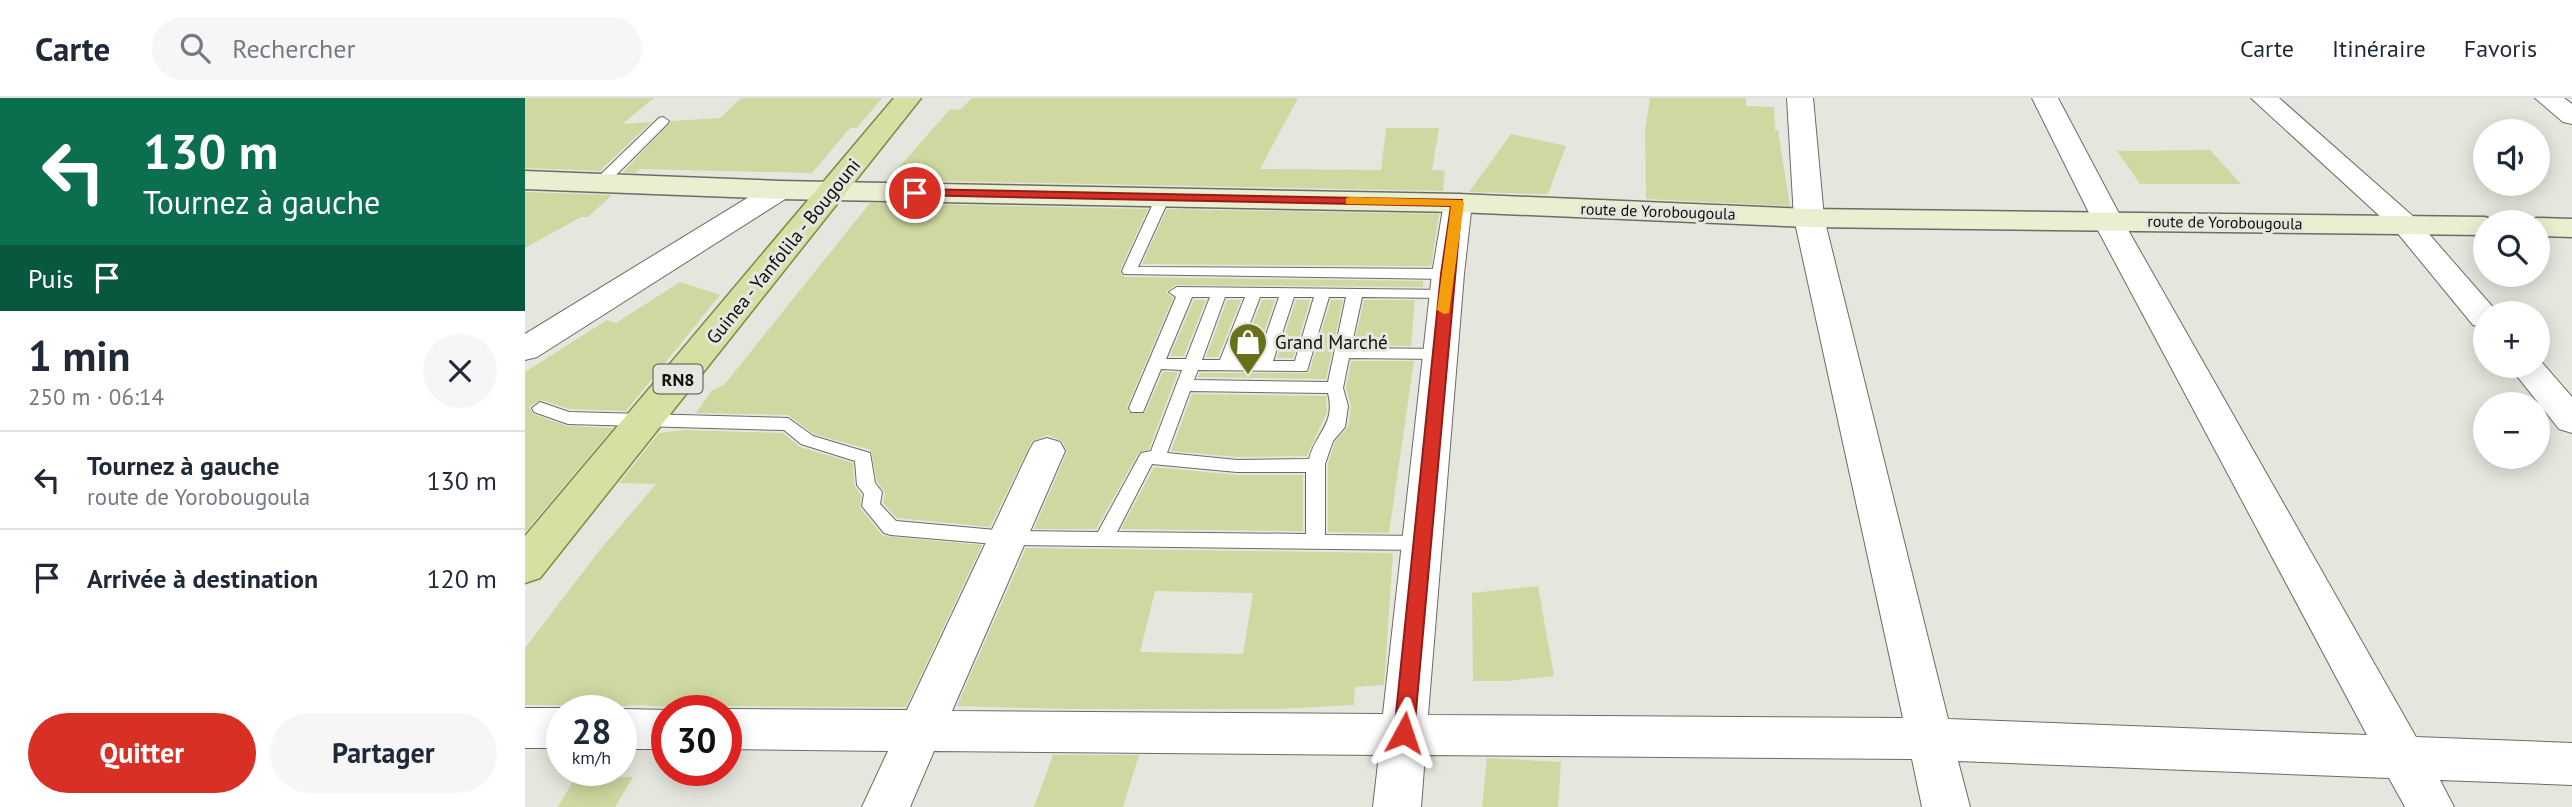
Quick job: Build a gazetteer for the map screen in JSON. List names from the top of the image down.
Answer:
{
  "streets": {
    "main road": ["route de Yorobougoula", "Guinea - Yanfolila - Bougouni", "RN8"]
  },
  "crossings": [
    ["route de Yorobougoula", "Guinea - Yanfolila - Bougouni"]
  ],
  "places": {
    "shop": ["Grand Marché"]
  },
  "page": {
    "header": "Carte",
    "search": "Rechercher",
    "nav": ["Carte", "Itinéraire", "Favoris"],
    "turn": ["130 m", "Tournez à gauche"],
    "map_buttons": ["+", "−"],
    "then": "Puis",
    "heading": ["1 min", "250 m · 06:14"],
    "list": [
      {
        "name": "Tournez à gauche",
        "note": "route de Yorobougoula",
        "value": "130 m"
      },
      {
        "name": "Arrivée à destination",
        "value": "120 m"
      }
    ],
    "speed": "28 km/h",
    "limit": "30",
    "buttons": ["Quitter", "Partager"]
  }
}
